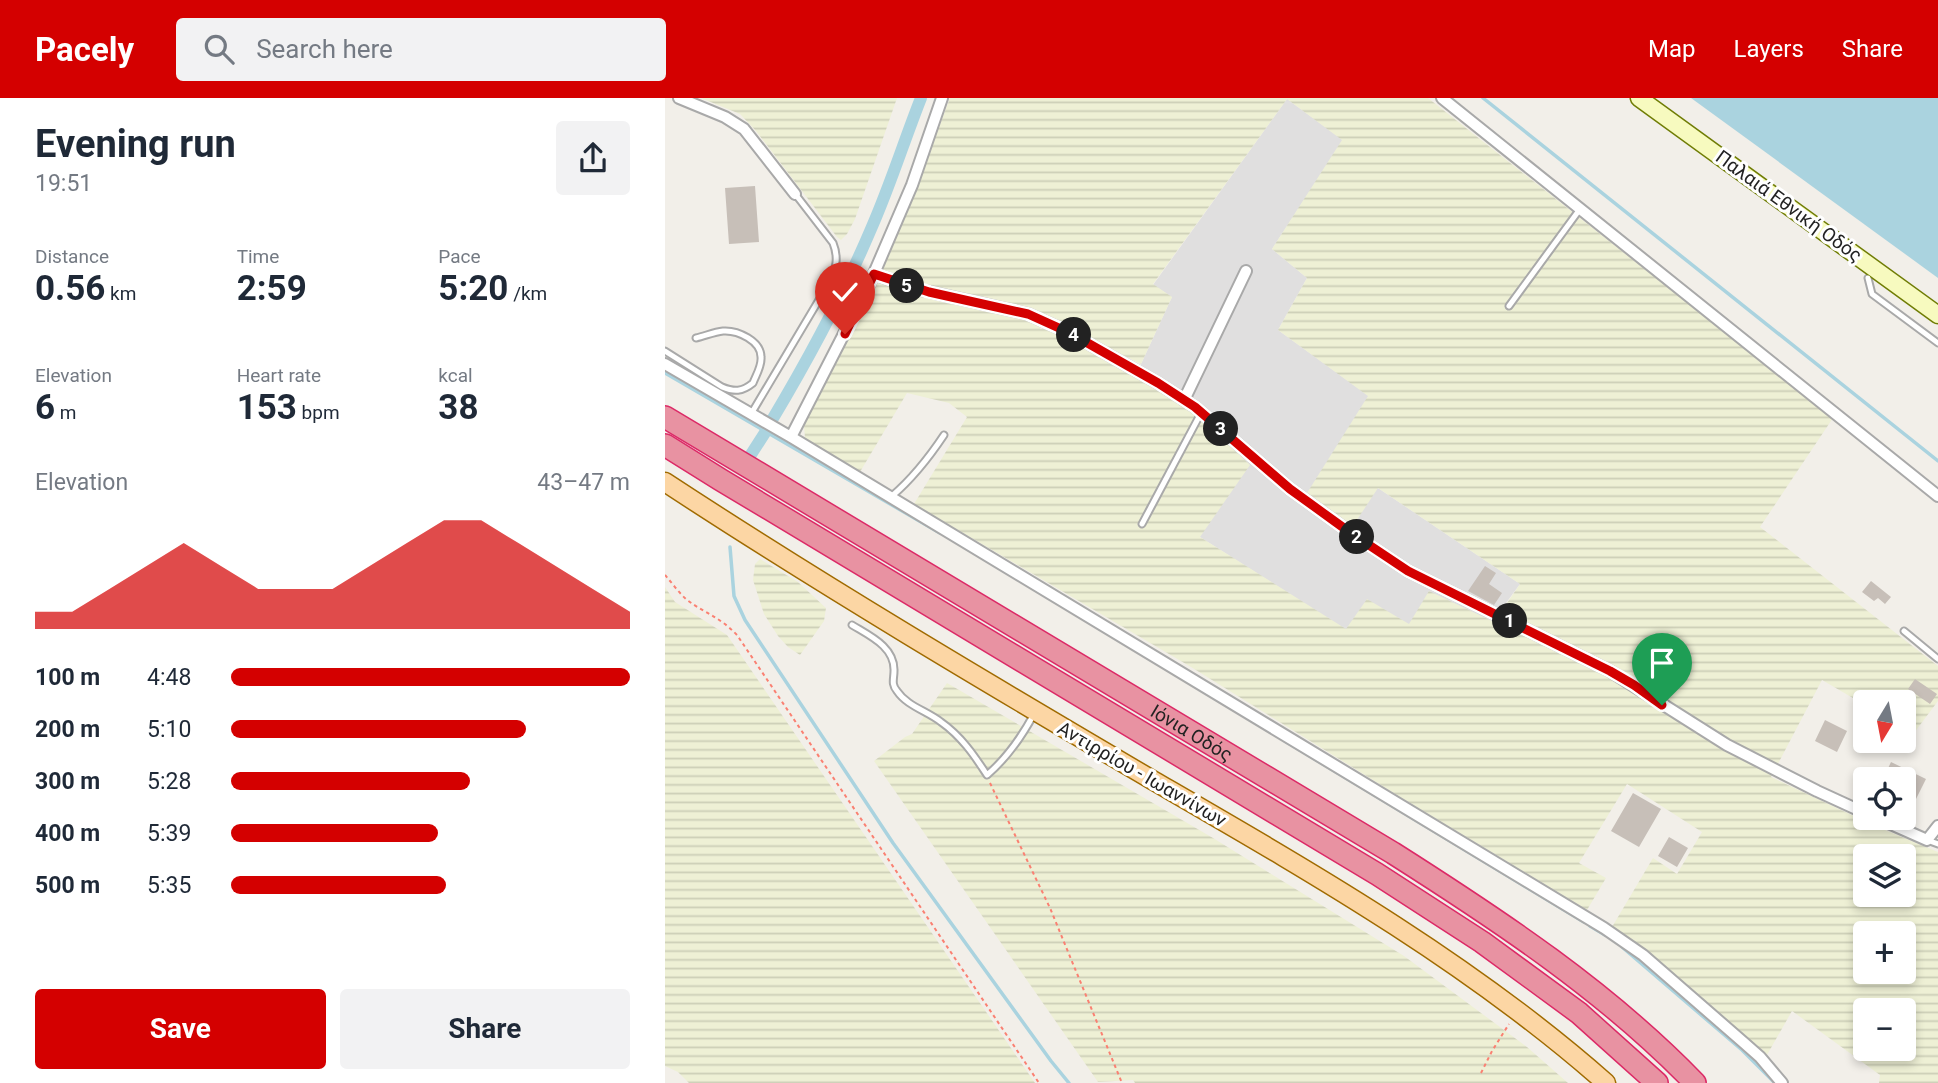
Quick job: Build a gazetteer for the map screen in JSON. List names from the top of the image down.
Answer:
{
  "streets": {
    "highway": ["Ιόνια Οδός"],
    "main road": ["Παλαιά Εθνική Οδός", "Αντιρρίου - Ιωαννίνων"]
  },
  "north": "bottom",
  "page": {
    "header": "Pacely",
    "search": "Search here",
    "nav": ["Map", "Layers", "Share"],
    "heading": ["Evening run", "19:51"],
    "stats": [
      ["Distance", "0.56 km"],
      ["Time", "2:59"],
      ["Pace", "5:20 /km"],
      ["Elevation", "6 m"],
      ["Heart rate", "153 bpm"],
      ["kcal", "38"]
    ],
    "pins": [
      "5",
      "4",
      "3",
      "2",
      "1"
    ],
    "chart": ["Elevation", "43–47 m"],
    "list": [
      {
        "name": "100 m",
        "note": "4:48"
      },
      {
        "name": "200 m",
        "note": "5:10"
      },
      {
        "name": "300 m",
        "note": "5:28"
      },
      {
        "name": "400 m",
        "note": "5:39"
      },
      {
        "name": "500 m",
        "note": "5:35"
      }
    ],
    "map_buttons": ["+", "−"],
    "buttons": ["Save", "Share"]
  }
}
